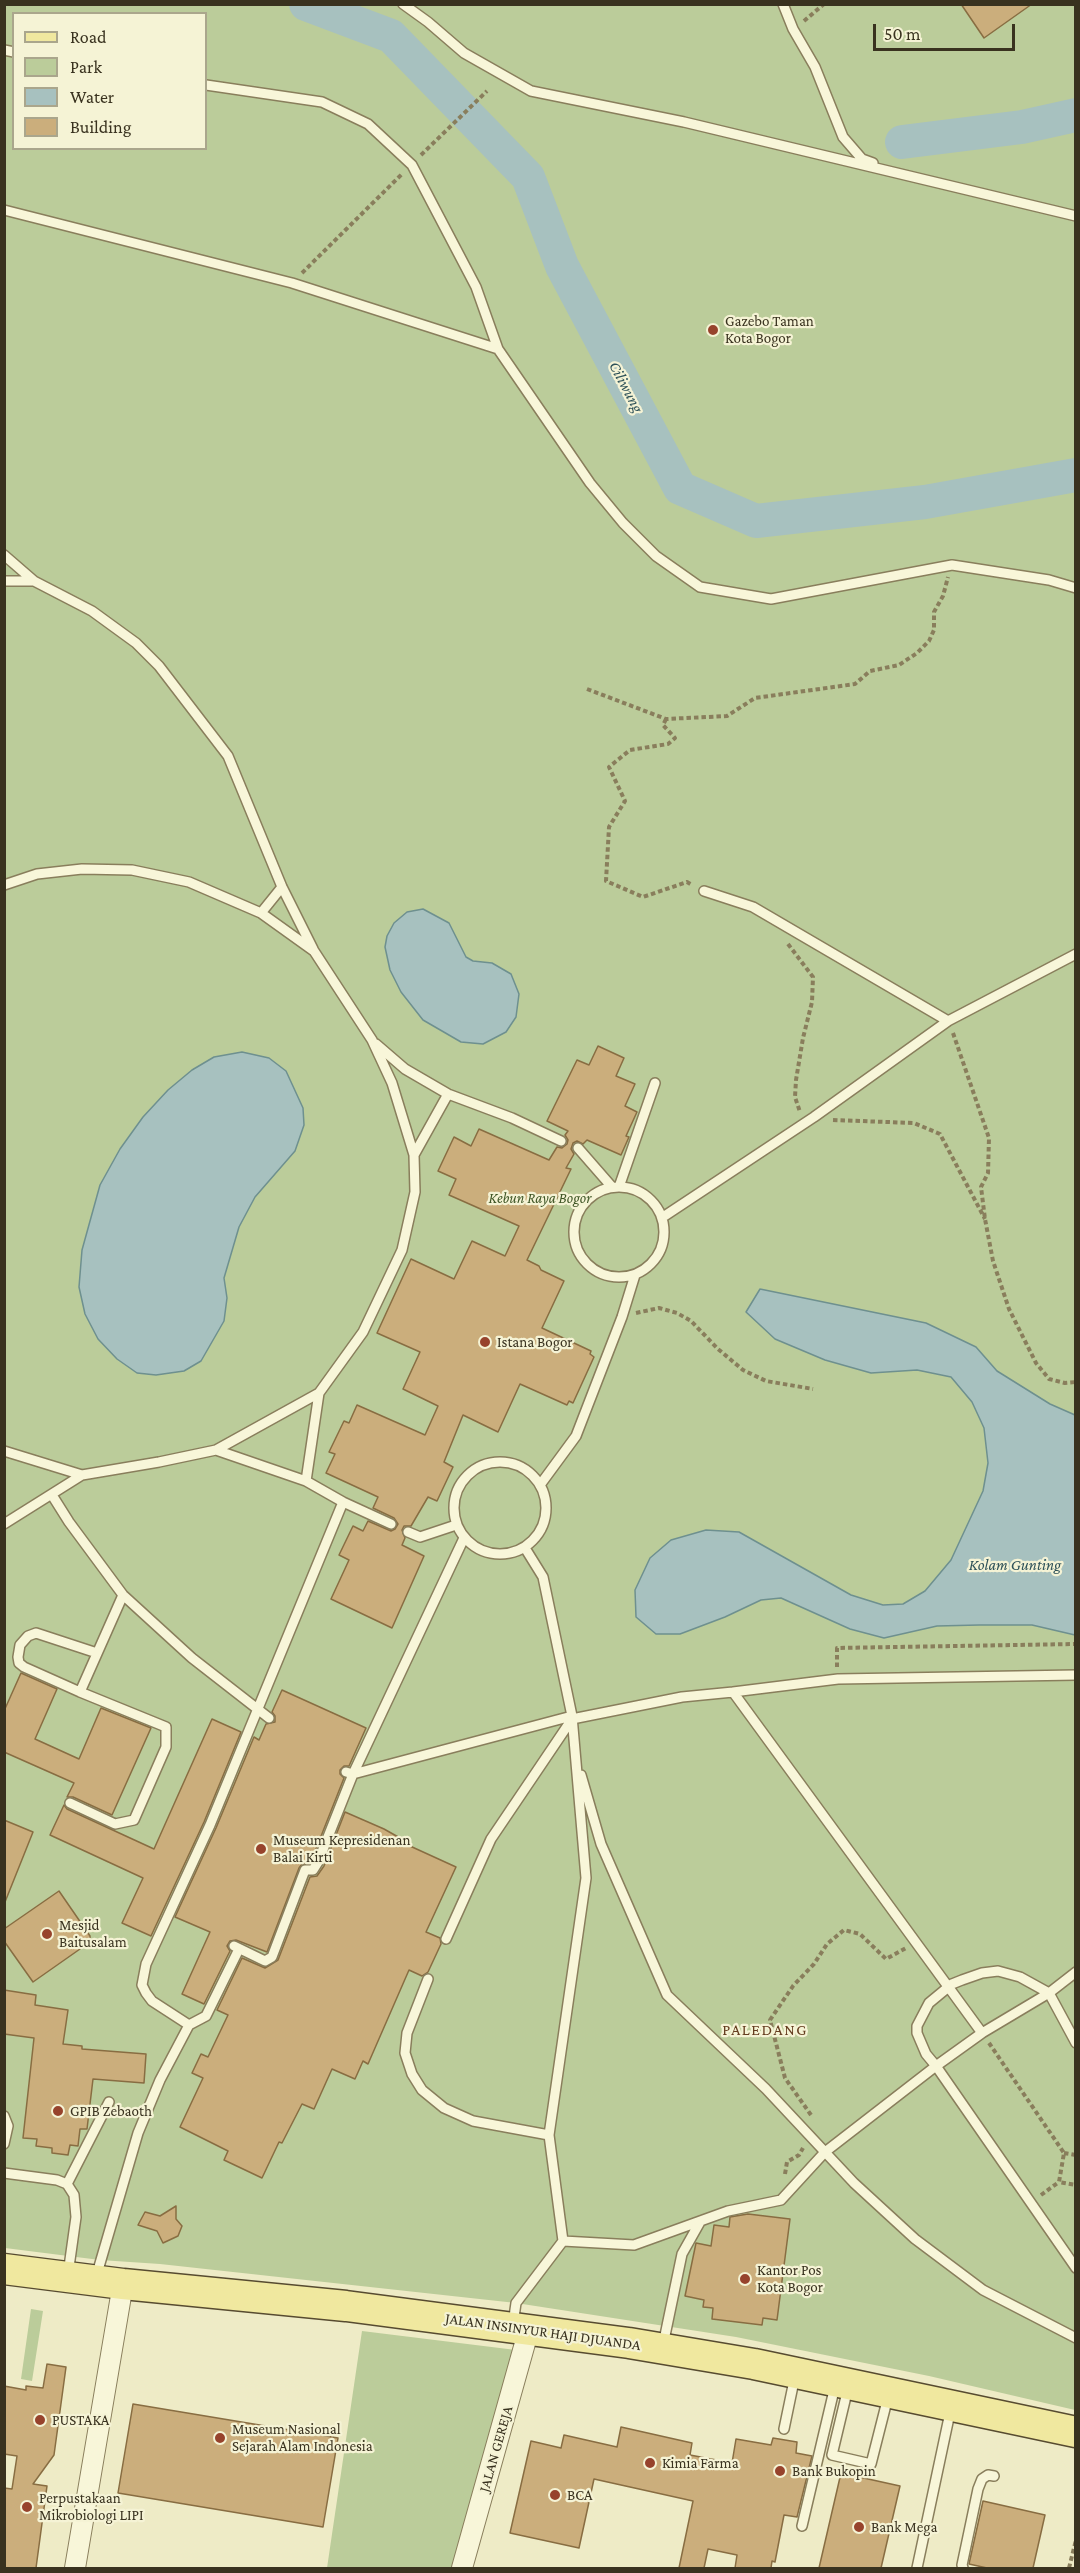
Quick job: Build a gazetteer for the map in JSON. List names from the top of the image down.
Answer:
{
  "streets": {
    "main road": ["JALAN INSINYUR HAJI DJUANDA"],
    "street": ["JALAN GEREJA"]
  },
  "crossings": [
    ["JALAN INSINYUR HAJI DJUANDA", "JALAN GEREJA"]
  ],
  "districts": ["PALEDANG"],
  "water": ["Ciliwung", "Kolam Gunting"],
  "parks": ["Kebun Raya Bogor"],
  "places": [
    "Gazebo Taman Kota Bogor",
    "Istana Bogor",
    "Museum Kepresidenan Balai Kirti",
    "Mesjid Baitusalam",
    "GPIB Zebaoth",
    "Kantor Pos Kota Bogor",
    "PUSTAKA",
    "Museum Nasional Sejarah Alam Indonesia",
    "Kimia Farma",
    "Bank Bukopin",
    "BCA",
    "Perpustakaan Mikrobiologi LIPI",
    "Bank Mega"
  ],
  "legend": [
    "Road",
    "Park",
    "Water",
    "Building"
  ],
  "scale_bar": "50 m"
}
